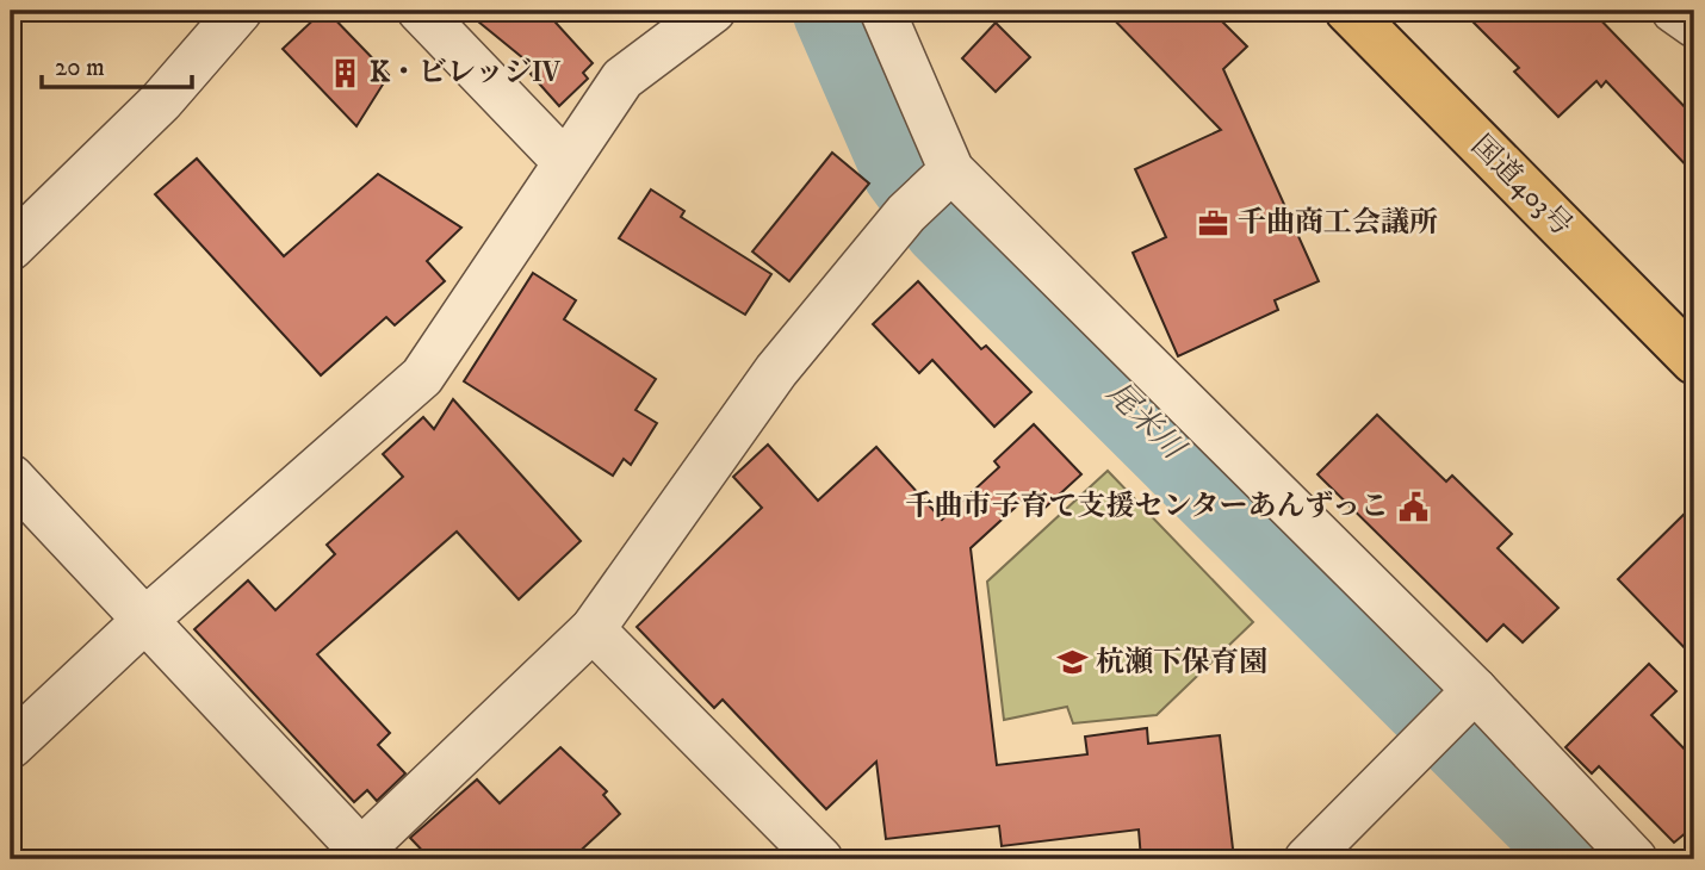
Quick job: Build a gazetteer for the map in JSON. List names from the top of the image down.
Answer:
{
  "streets": {
    "highway": ["国道403号"]
  },
  "water": ["尾米川"],
  "places": {
    "building": ["K・ビレッジⅣ"],
    "office": ["千曲商工会議所"],
    "public building": ["千曲市子育て支援センターあんずっこ"],
    "school or university": ["杭瀬下保育園"]
  },
  "scale_bar": "20 m"
}
